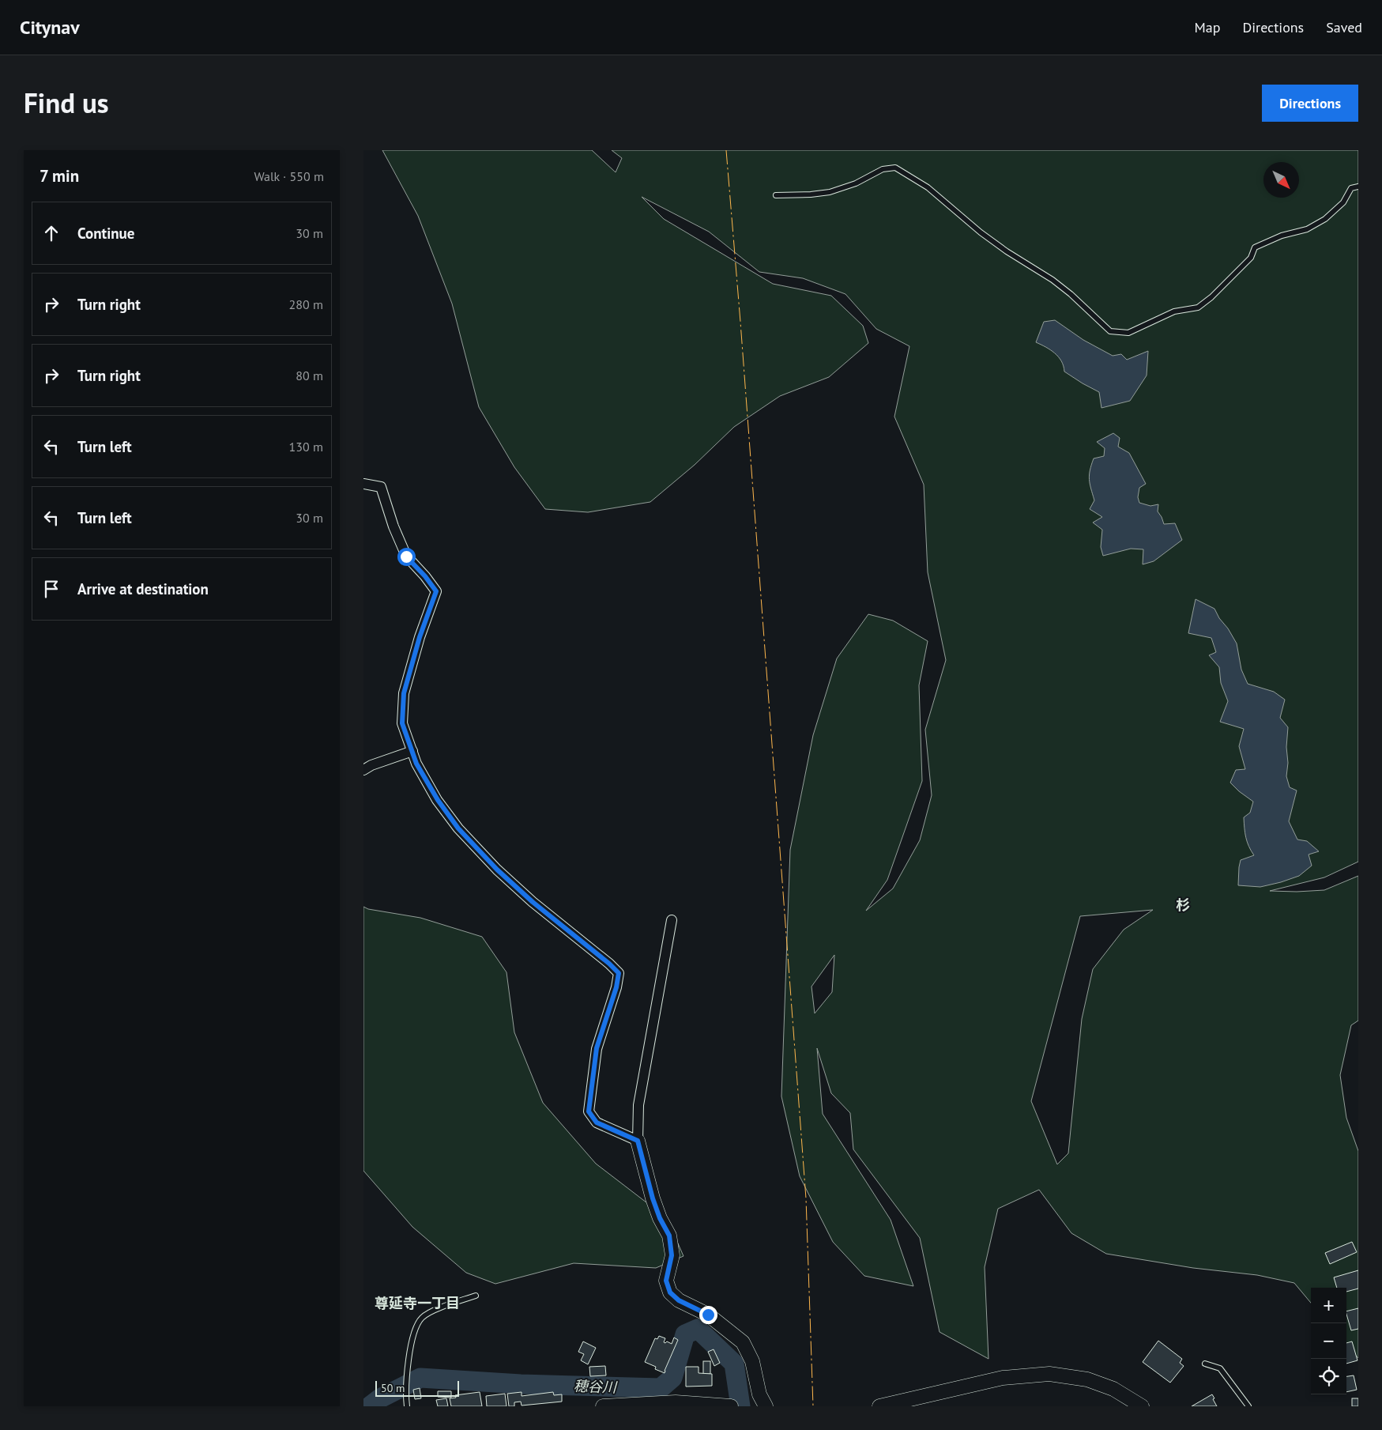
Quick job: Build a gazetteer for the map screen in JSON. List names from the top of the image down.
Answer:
{
  "districts": ["杉", "尊延寺一丁目"],
  "water": ["穂谷川"],
  "scale_bar": "50 m",
  "north": "bottom right",
  "page": {
    "header": "Citynav",
    "nav": ["Map", "Directions", "Saved"],
    "title": "Find us",
    "buttons": "Directions",
    "heading": ["7 min", "Walk · 550 m"],
    "list": [
      ["Continue", "30 m"],
      ["Turn right", "280 m"],
      ["Turn right", "80 m"],
      ["Turn left", "130 m"],
      ["Turn left", "30 m"],
      "Arrive at destination"
    ],
    "map_buttons": ["+", "−"],
    "scale": "50 m"
  }
}
